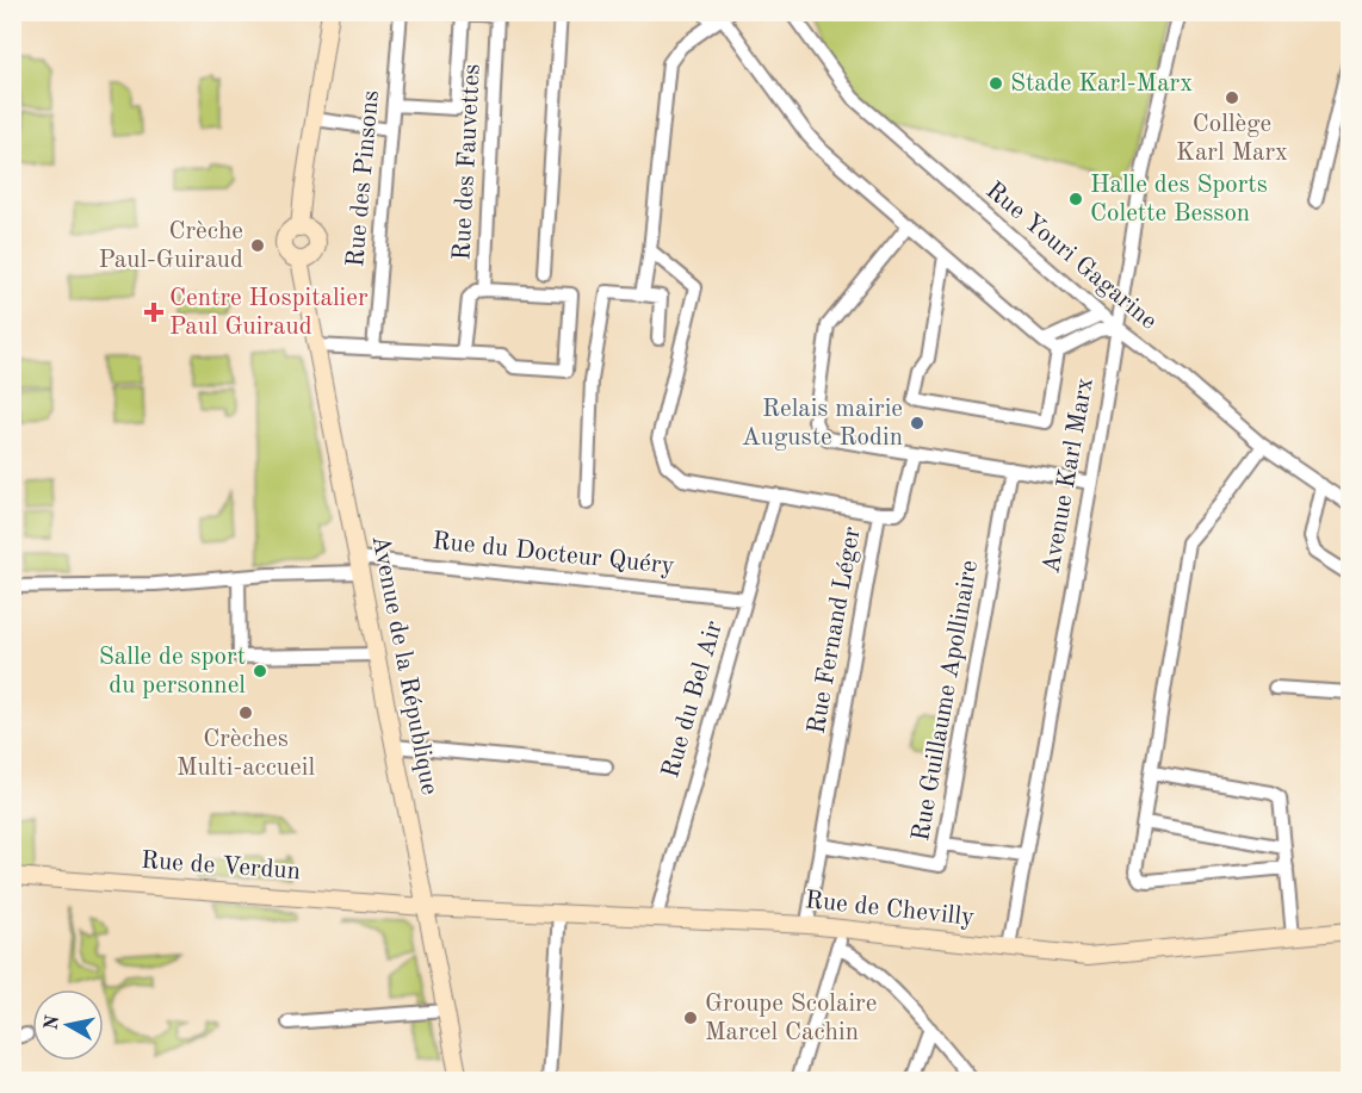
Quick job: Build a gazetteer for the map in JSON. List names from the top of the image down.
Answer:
{
  "streets": {
    "street": [
      "Rue des Fauvettes",
      "Rue des Pinsons",
      "Rue Youri Gagarine",
      "Avenue Karl Marx",
      "Rue du Docteur Quéry",
      "Rue Fernand Léger",
      "Avenue de la République",
      "Rue du Bel Air",
      "Rue Guillaume Apollinaire",
      "Rue de Verdun",
      "Rue de Chevilly"
    ]
  },
  "crossings": [
    ["Rue Youri Gagarine", "Avenue Karl Marx"],
    ["Avenue Karl Marx", "Rue de Chevilly"],
    ["Rue du Docteur Quéry", "Avenue de la République"],
    ["Rue du Docteur Quéry", "Rue du Bel Air"],
    ["Rue Fernand Léger", "Rue du Bel Air"],
    ["Rue Fernand Léger", "Rue Guillaume Apollinaire"],
    ["Rue Fernand Léger", "Rue de Chevilly"],
    ["Avenue de la République", "Rue de Verdun"],
    ["Avenue de la République", "Rue de Chevilly"],
    ["Rue du Bel Air", "Rue de Chevilly"],
    ["Rue de Verdun", "Rue de Chevilly"]
  ],
  "places": {
    "other": [
      "Stade Karl-Marx",
      "Collège Karl Marx",
      "Halle des Sports Colette Besson",
      "Crèche Paul-Guiraud",
      "Relais mairie Auguste Rodin",
      "Salle de sport du personnel",
      "Crèches Multi-accueil",
      "Groupe Scolaire Marcel Cachin"
    ],
    "health": ["Centre Hospitalier Paul Guiraud"]
  },
  "north": "left"
}
